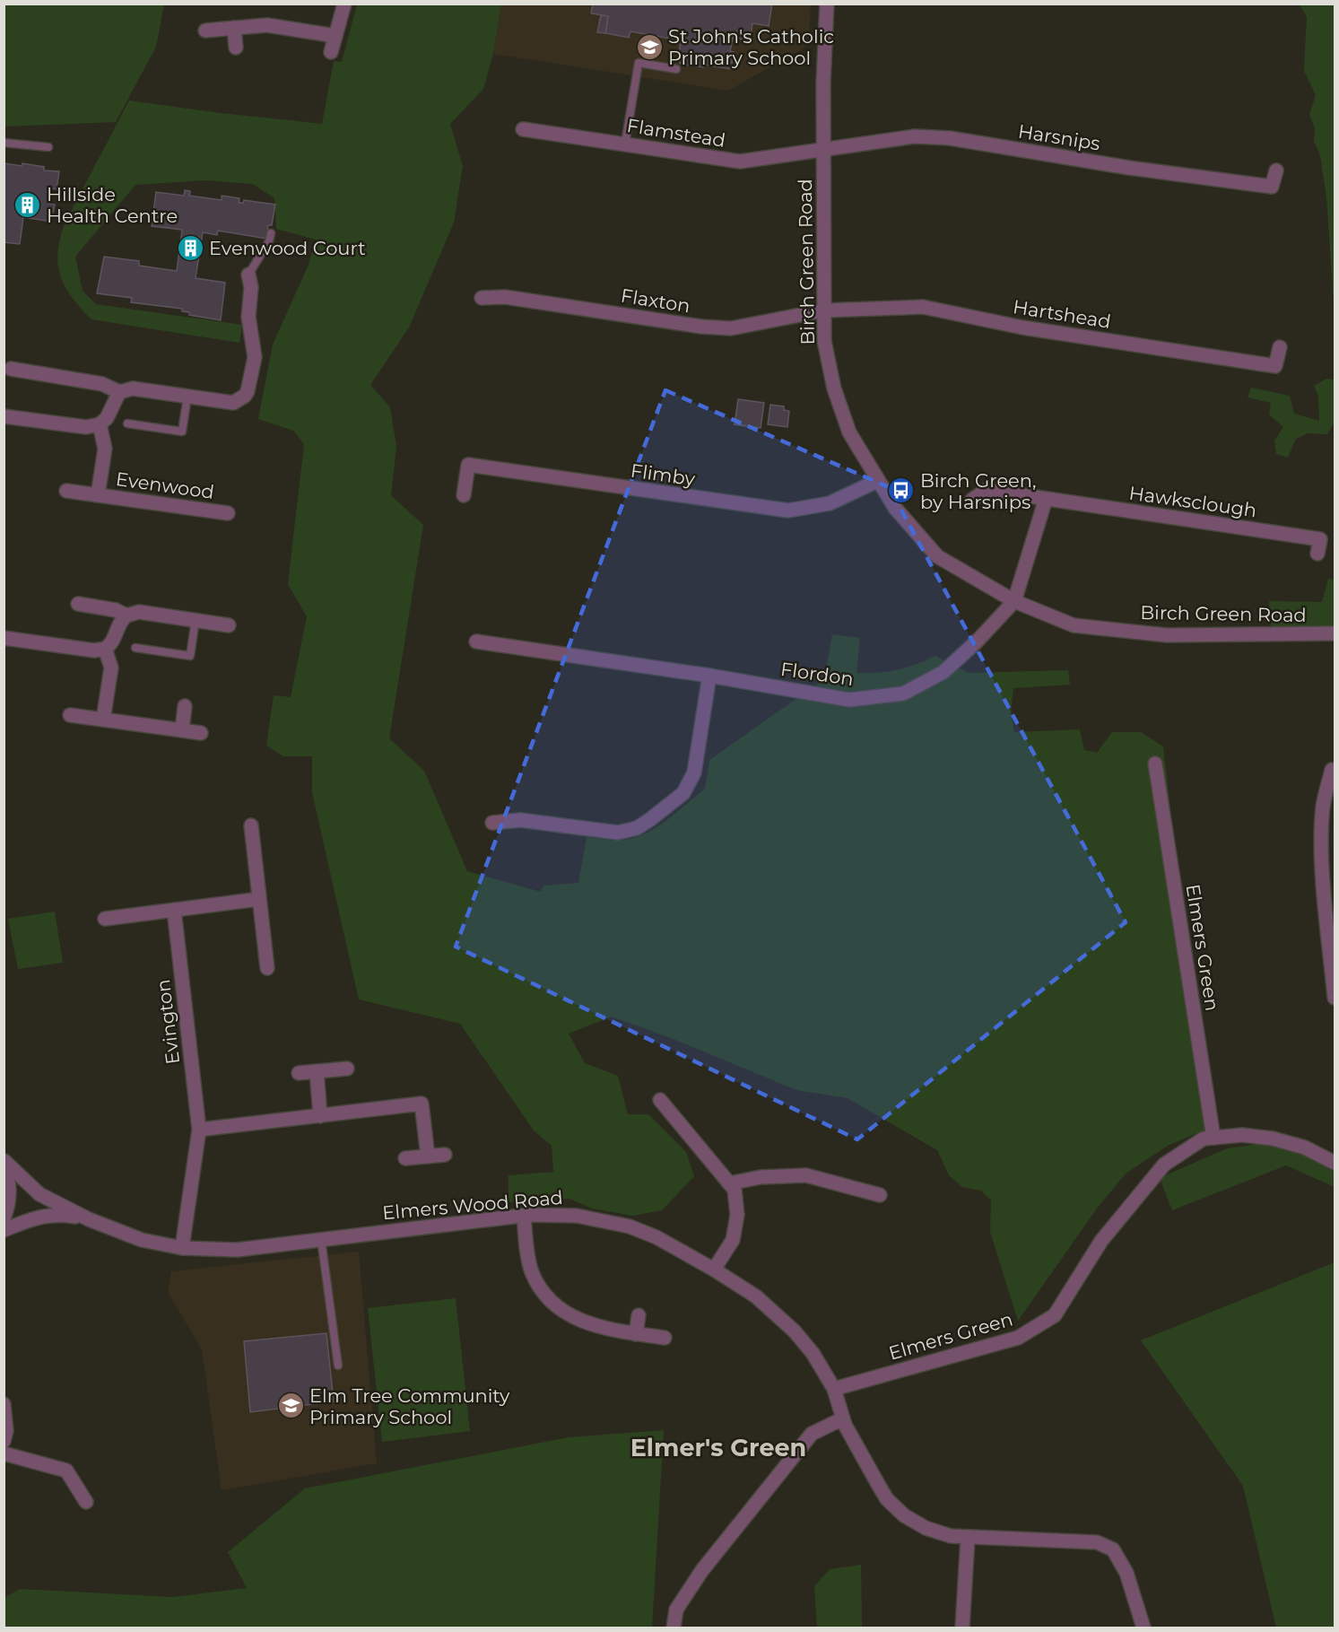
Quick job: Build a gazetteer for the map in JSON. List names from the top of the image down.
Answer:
{
  "streets": {
    "street": [
      "Flamstead",
      "Harsnips",
      "Birch Green Road",
      "Flaxton",
      "Hartshead",
      "Flimby",
      "Evenwood",
      "Hawksclough",
      "Flordon",
      "Elmers Green",
      "Evington",
      "Elmers Wood Road"
    ]
  },
  "crossings": [
    ["Flamstead", "Harsnips"],
    ["Flamstead", "Birch Green Road"],
    ["Harsnips", "Birch Green Road"],
    ["Birch Green Road", "Flaxton"],
    ["Birch Green Road", "Hartshead"],
    ["Birch Green Road", "Flimby"],
    ["Birch Green Road", "Flordon"],
    ["Flaxton", "Hartshead"],
    ["Elmers Green", "Elmers Wood Road"],
    ["Evington", "Elmers Wood Road"]
  ],
  "districts": ["Elmer's Green"],
  "places": {
    "school or university": ["St John's Catholic Primary School", "Elm Tree Community Primary School"],
    "building": ["Hillside Health Centre", "Evenwood Court"],
    "bus stop": ["Birch Green, by Harsnips"]
  }
}
